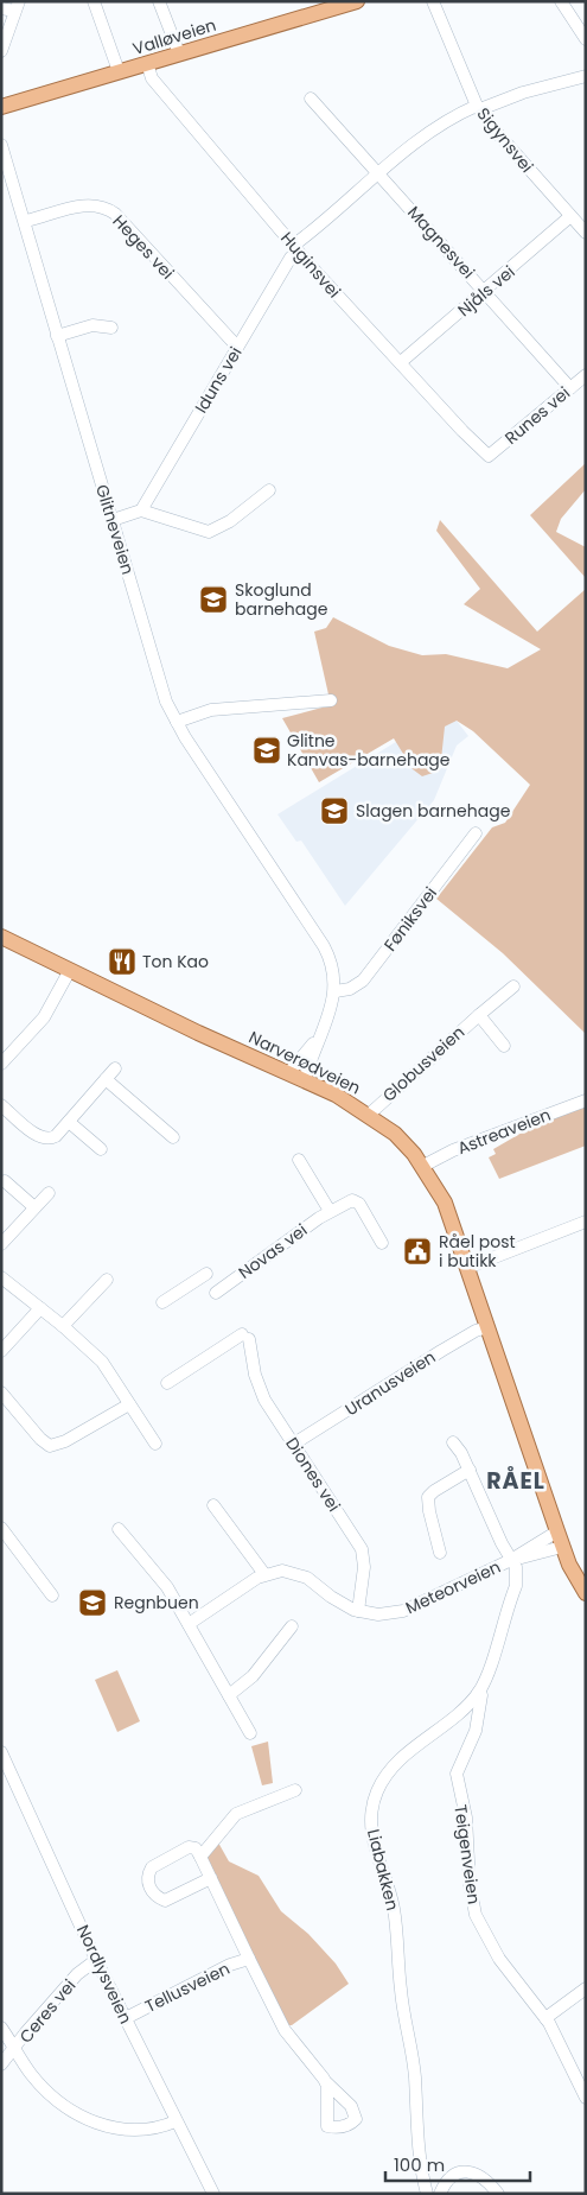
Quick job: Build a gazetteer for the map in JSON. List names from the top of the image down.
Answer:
{
  "streets": {
    "main road": ["Valløveien", "Narverødveien"],
    "street": [
      "Sigynsvei",
      "Magnesvei",
      "Heges vei",
      "Huginsvei",
      "Njåls vei",
      "Iduns vei",
      "Runes vei",
      "Glitneveien",
      "Føniksvei",
      "Globusveien",
      "Astreaveien",
      "Novas vei",
      "Uranusveien",
      "Diones vei",
      "Meteorveien",
      "Teigenveien",
      "Liabakken",
      "Nordlysveien",
      "Tellusveien",
      "Ceres vei"
    ]
  },
  "crossings": [
    ["Valløveien", "Huginsvei"],
    ["Sigynsvei", "Njåls vei"],
    ["Sigynsvei", "Iduns vei"],
    ["Magnesvei", "Njåls vei"],
    ["Magnesvei", "Iduns vei"],
    ["Magnesvei", "Runes vei"],
    ["Heges vei", "Iduns vei"],
    ["Heges vei", "Glitneveien"],
    ["Huginsvei", "Njåls vei"],
    ["Huginsvei", "Iduns vei"],
    ["Huginsvei", "Runes vei"],
    ["Glitneveien", "Føniksvei"],
    ["Glitneveien", "Narverødveien"],
    ["Narverødveien", "Globusveien"],
    ["Narverødveien", "Astreaveien"],
    ["Narverødveien", "Uranusveien"],
    ["Uranusveien", "Diones vei"],
    ["Diones vei", "Meteorveien"],
    ["Meteorveien", "Liabakken"],
    ["Teigenveien", "Liabakken"],
    ["Nordlysveien", "Tellusveien"],
    ["Nordlysveien", "Ceres vei"]
  ],
  "districts": ["RÅEL"],
  "places": {
    "school or university": [
      "Skoglund barnehage",
      "Glitne Kanvas-barnehage",
      "Slagen barnehage",
      "Regnbuen"
    ],
    "restaurant": ["Ton Kao"],
    "public building": ["Råel post i butikk"]
  },
  "scale_bar": "100 m"
}
